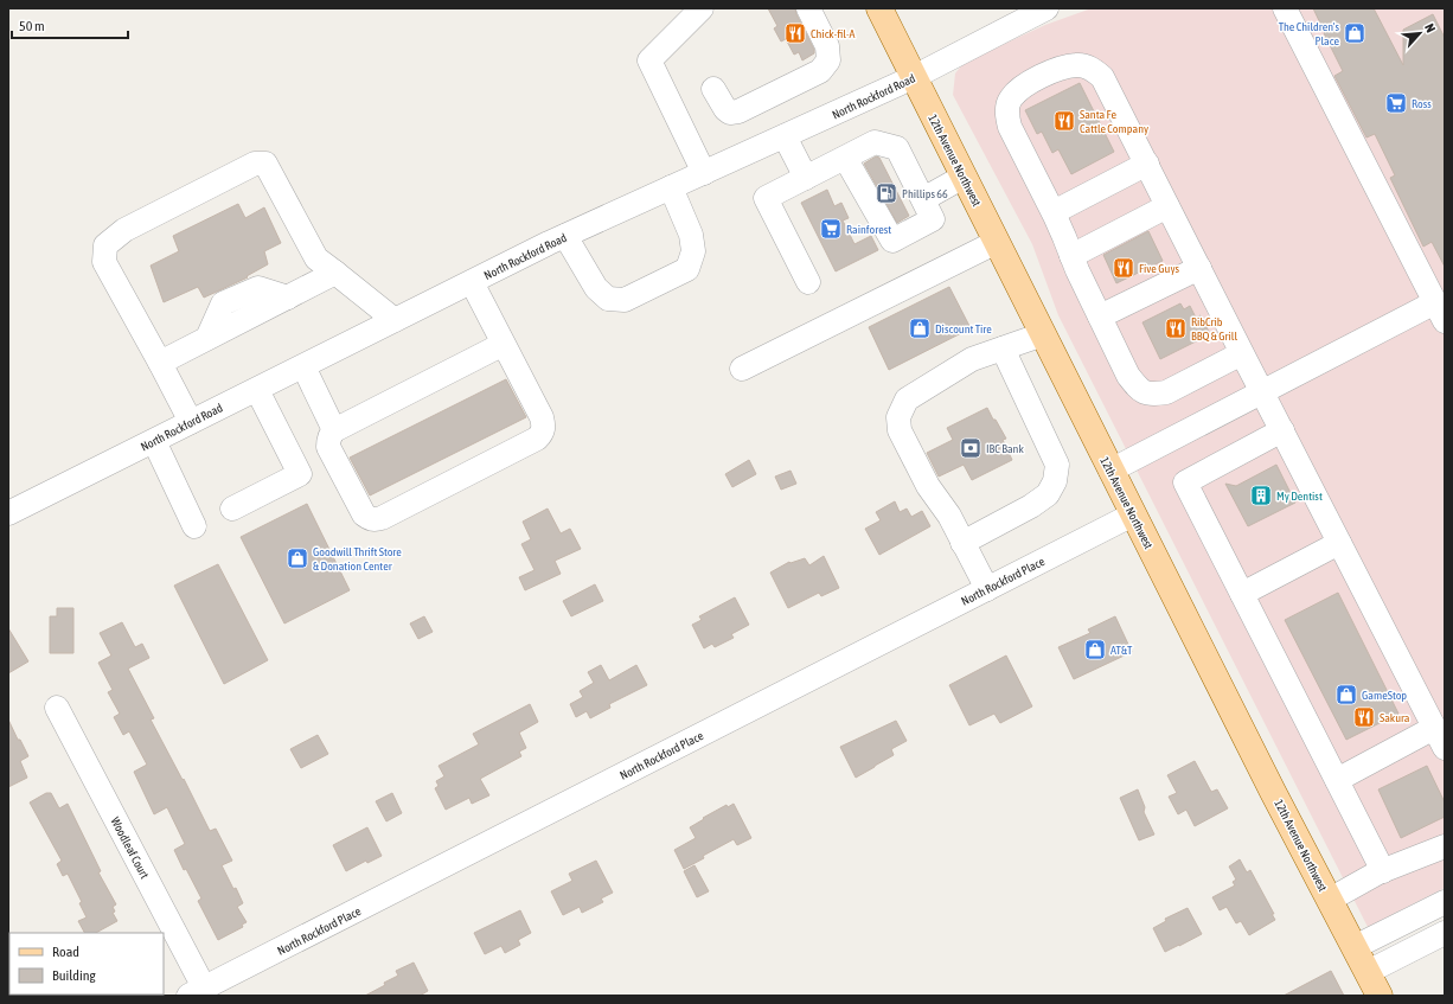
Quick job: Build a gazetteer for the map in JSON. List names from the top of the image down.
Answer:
{
  "streets": {
    "main road": ["12th Avenue Northwest"],
    "street": ["North Rockford Road", "North Rockford Place", "Woodleaf Court"]
  },
  "crossings": [
    ["North Rockford Road", "12th Avenue Northwest"],
    ["12th Avenue Northwest", "North Rockford Place"],
    ["North Rockford Place", "Woodleaf Court"]
  ],
  "places": {
    "restaurant": [
      "Chick-fil-A",
      "Santa Fe Cattle Company",
      "Five Guys",
      "RibCrib BBQ & Grill",
      "Sakura"
    ],
    "shop": [
      "The Children's Place",
      "Discount Tire",
      "Goodwill Thrift Store & Donation Center",
      "AT&T",
      "GameStop"
    ],
    "supermarket": ["Ross", "Rainforest"],
    "fuel station": ["Phillips 66"],
    "bank": ["IBC Bank"],
    "building": ["My Dentist"]
  },
  "legend": ["Road", "Building"],
  "scale_bar": "50 m",
  "north": "top right"
}
